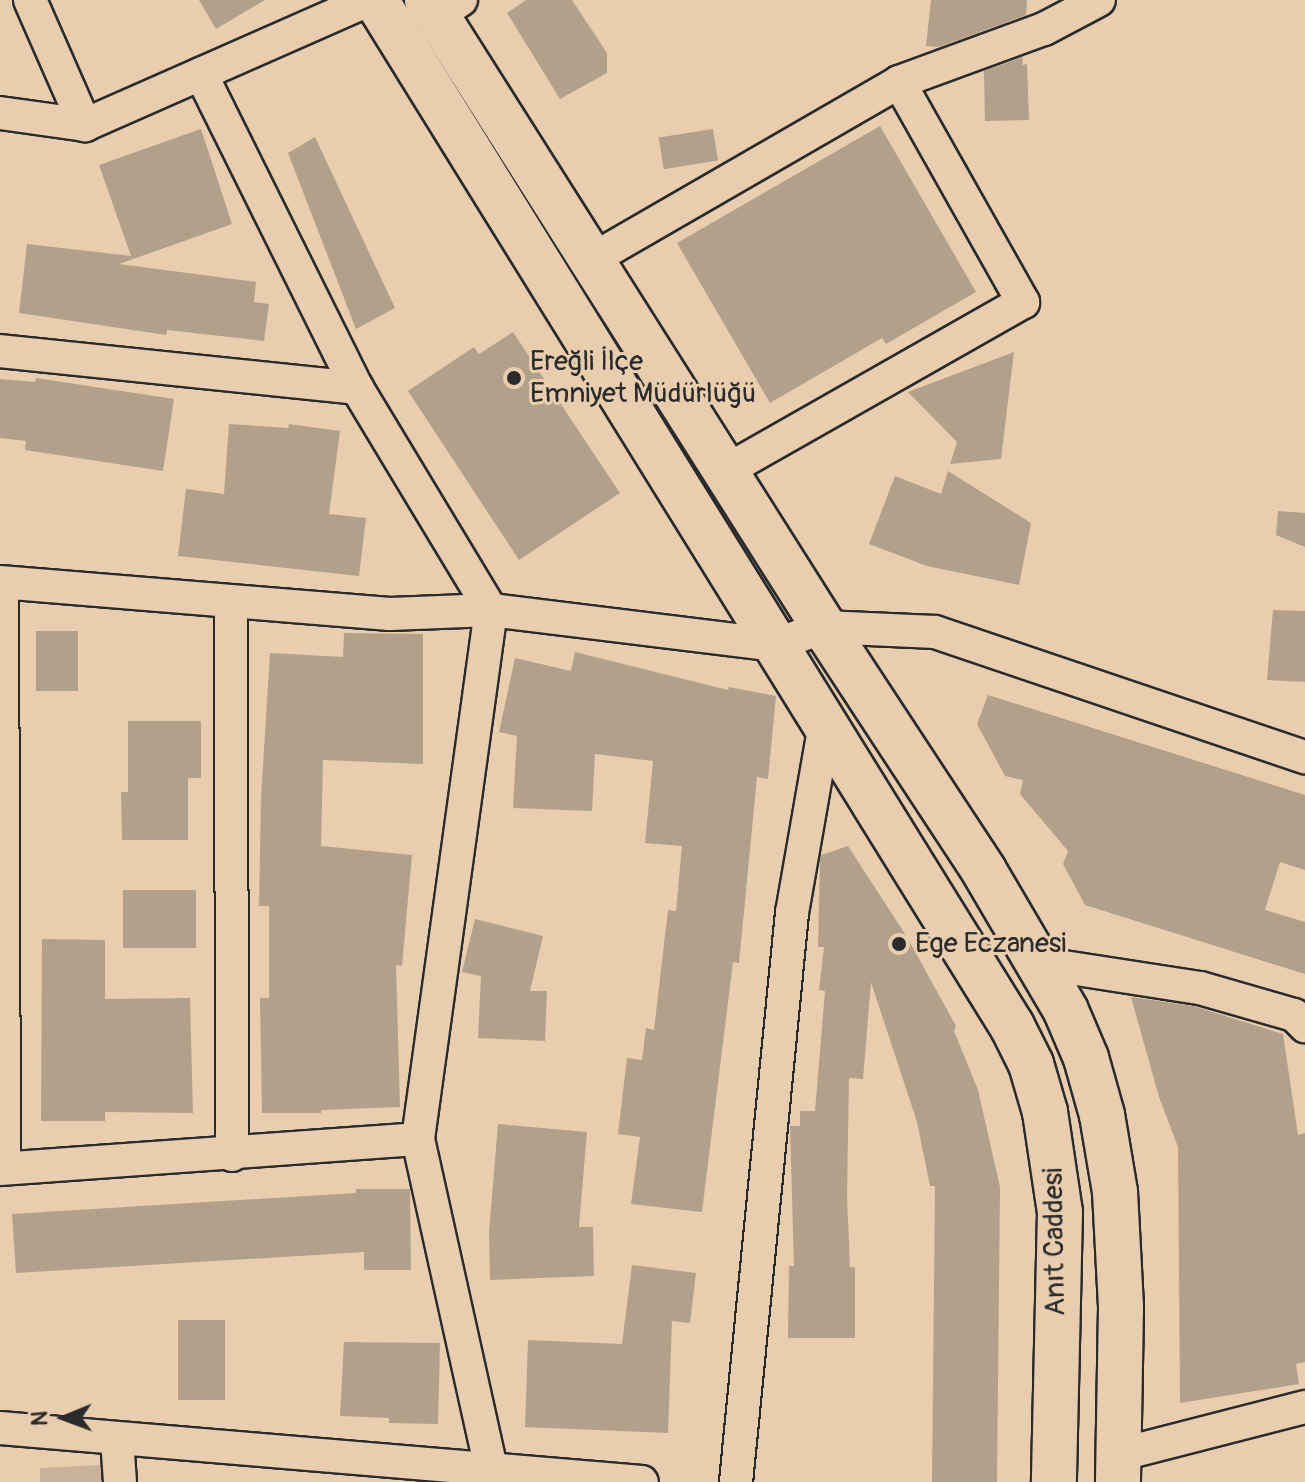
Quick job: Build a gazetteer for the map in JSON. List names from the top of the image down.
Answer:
{
  "streets": {
    "main road": ["Anıt Caddesi"]
  },
  "places": ["Ereğli İlçe Emniyet Müdürlüğü", "Ege Eczanesi"],
  "north": "left"
}
